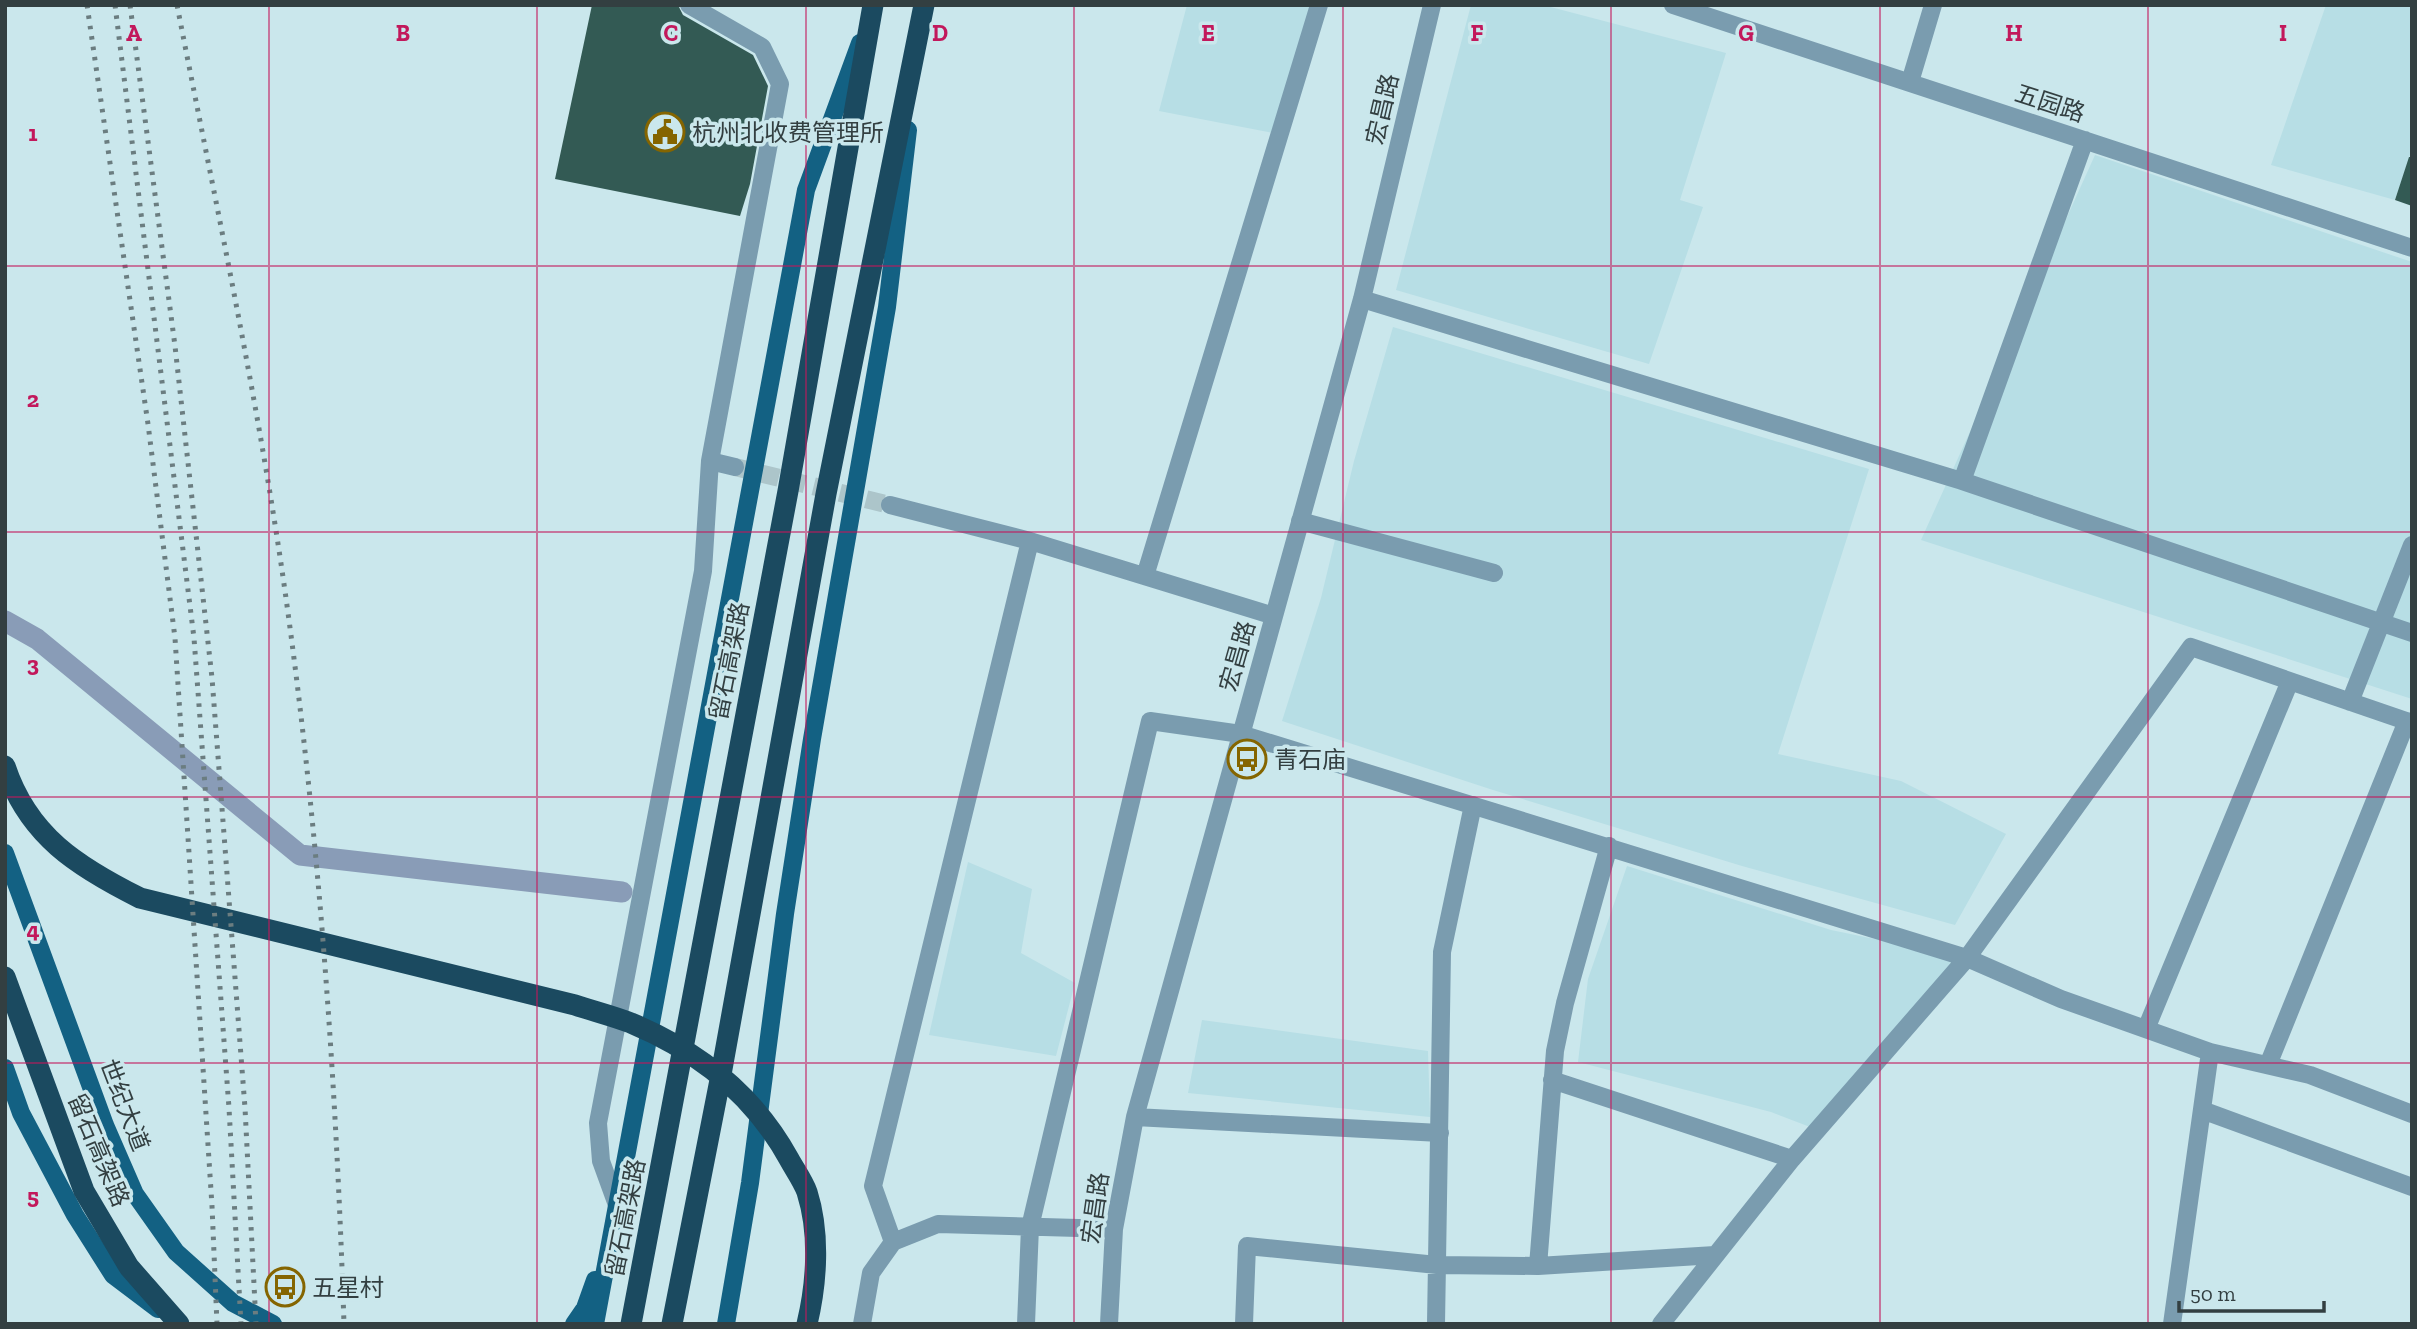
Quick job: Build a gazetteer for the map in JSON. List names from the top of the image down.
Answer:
{
  "streets": {
    "highway": ["留石高架路"],
    "main road": ["世纪大道"],
    "street": ["五园路", "宏昌路"]
  },
  "places": {
    "public building": ["杭州北收费管理所"],
    "bus stop": ["青石庙", "五星村"]
  },
  "scale_bar": "50 m",
  "grid": {
    "columns": [
      "A",
      "B",
      "C",
      "D",
      "E",
      "F",
      "G",
      "H",
      "I"
    ],
    "rows": [
      "1",
      "2",
      "3",
      "4",
      "5"
    ]
  }
}
